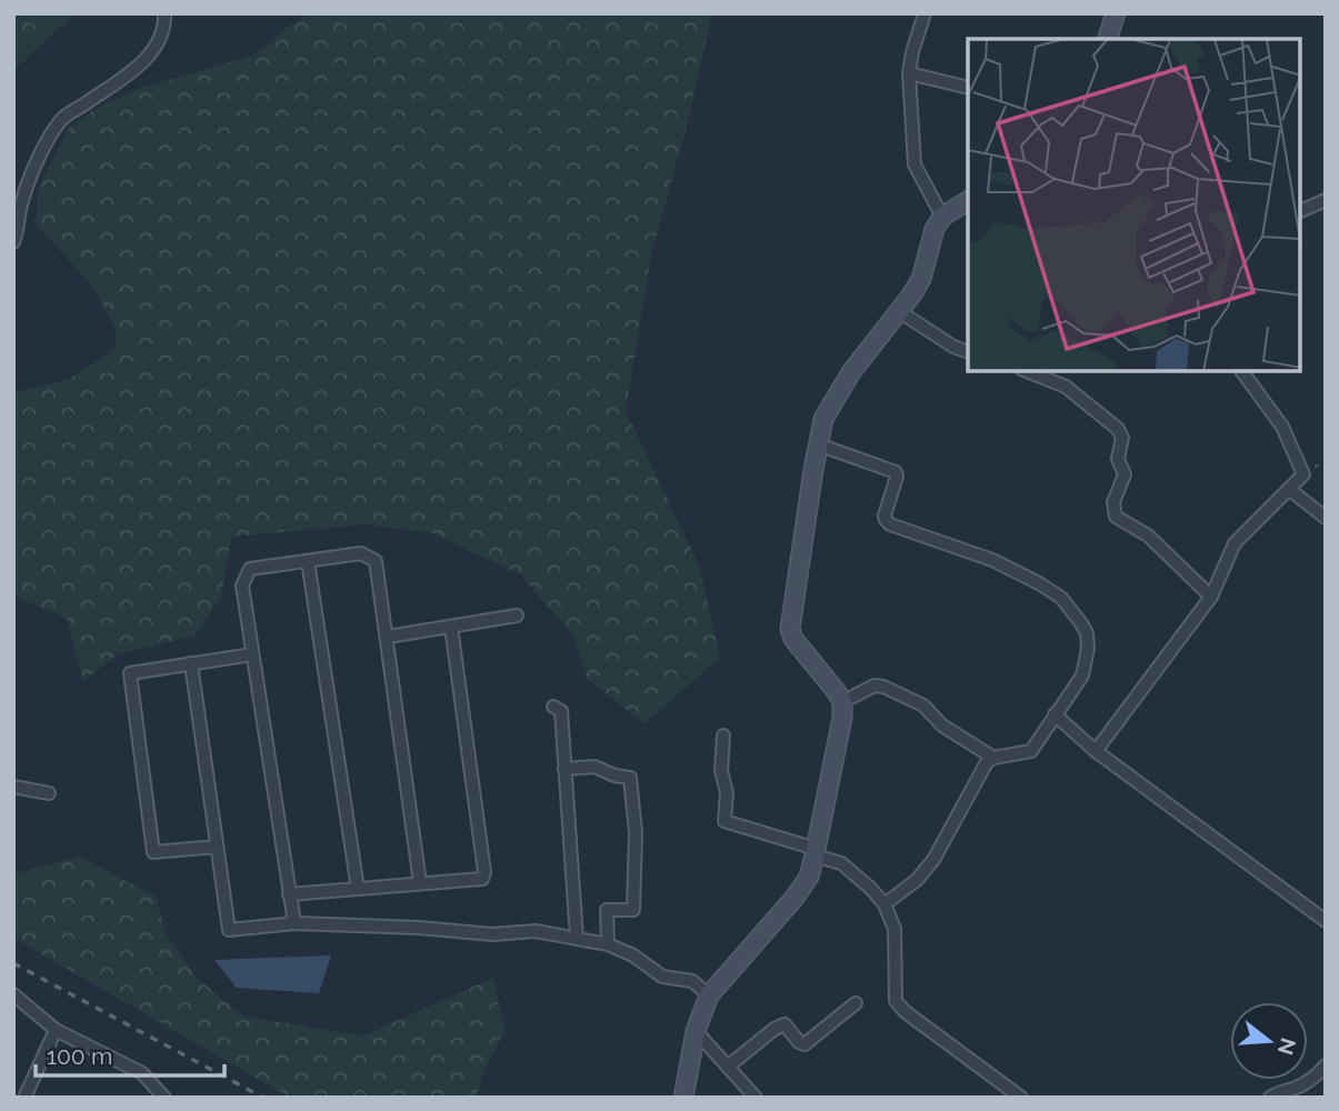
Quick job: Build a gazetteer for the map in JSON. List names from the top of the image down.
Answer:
{
  "scale_bar": "100 m",
  "north": "right"
}
